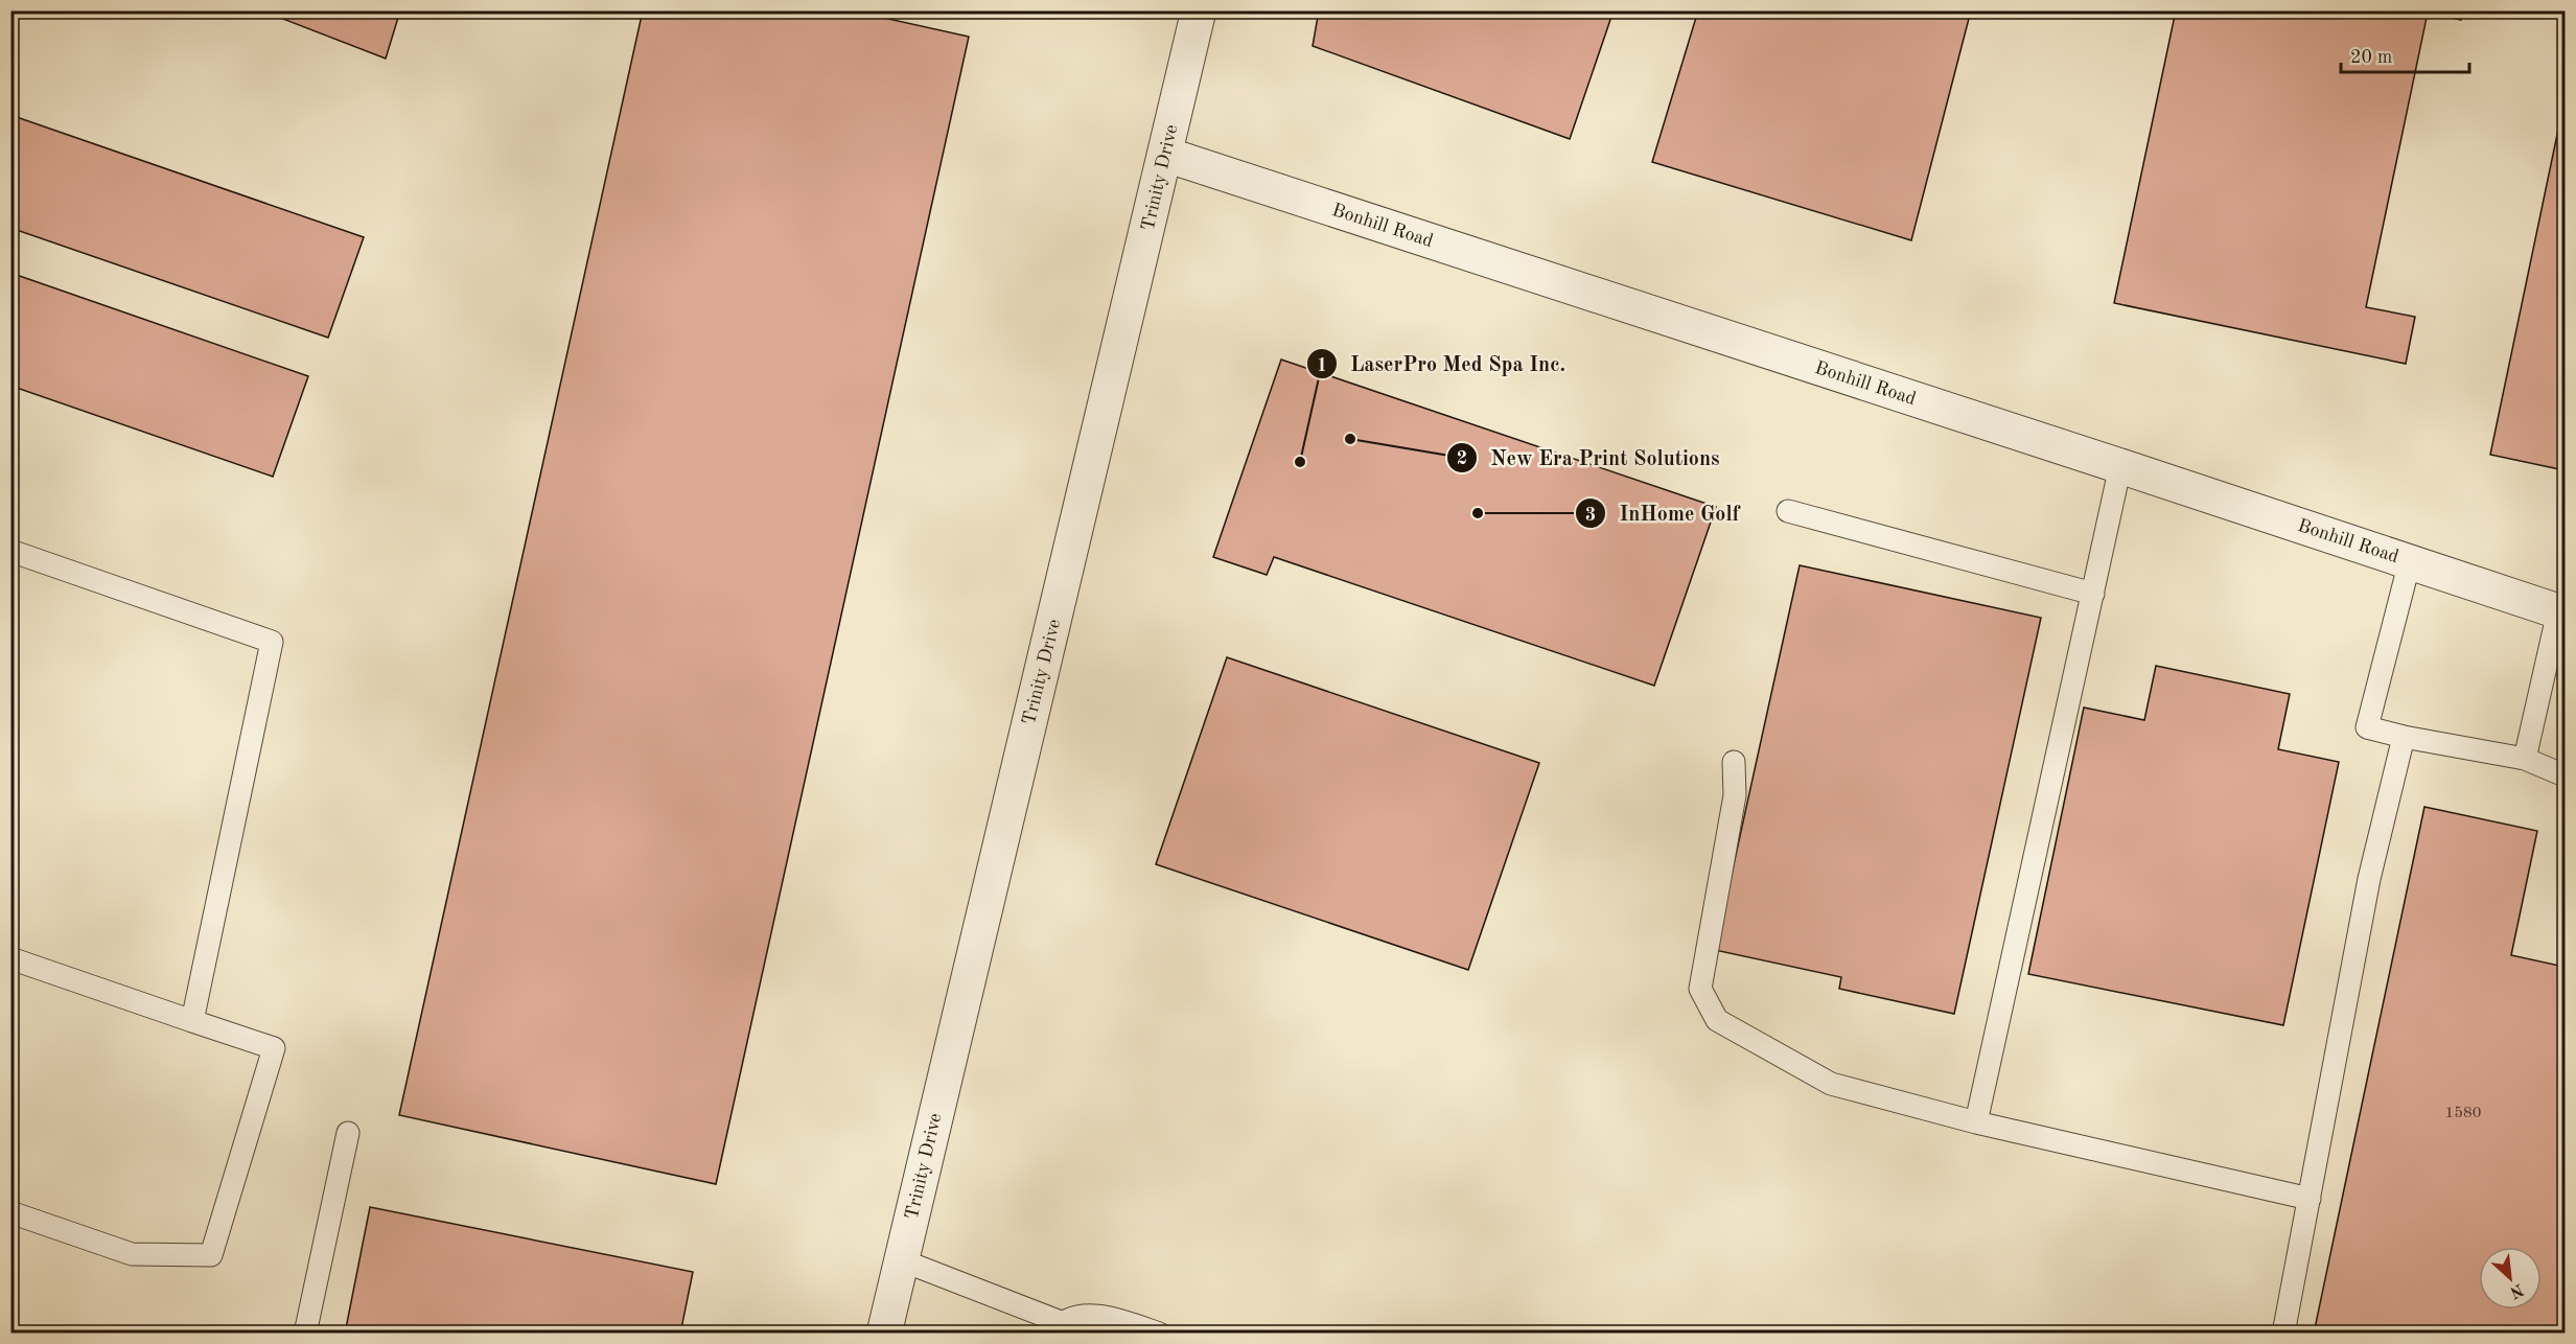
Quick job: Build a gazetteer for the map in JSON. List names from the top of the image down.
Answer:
{
  "streets": {
    "street": ["Trinity Drive", "Bonhill Road"]
  },
  "crossings": [
    ["Trinity Drive", "Bonhill Road"]
  ],
  "places": ["New Era Print Solutions", "LaserPro Med Spa Inc.", "InHome Golf"],
  "house_numbers": ["1580"],
  "scale_bar": "20 m",
  "north": "bottom right"
}
